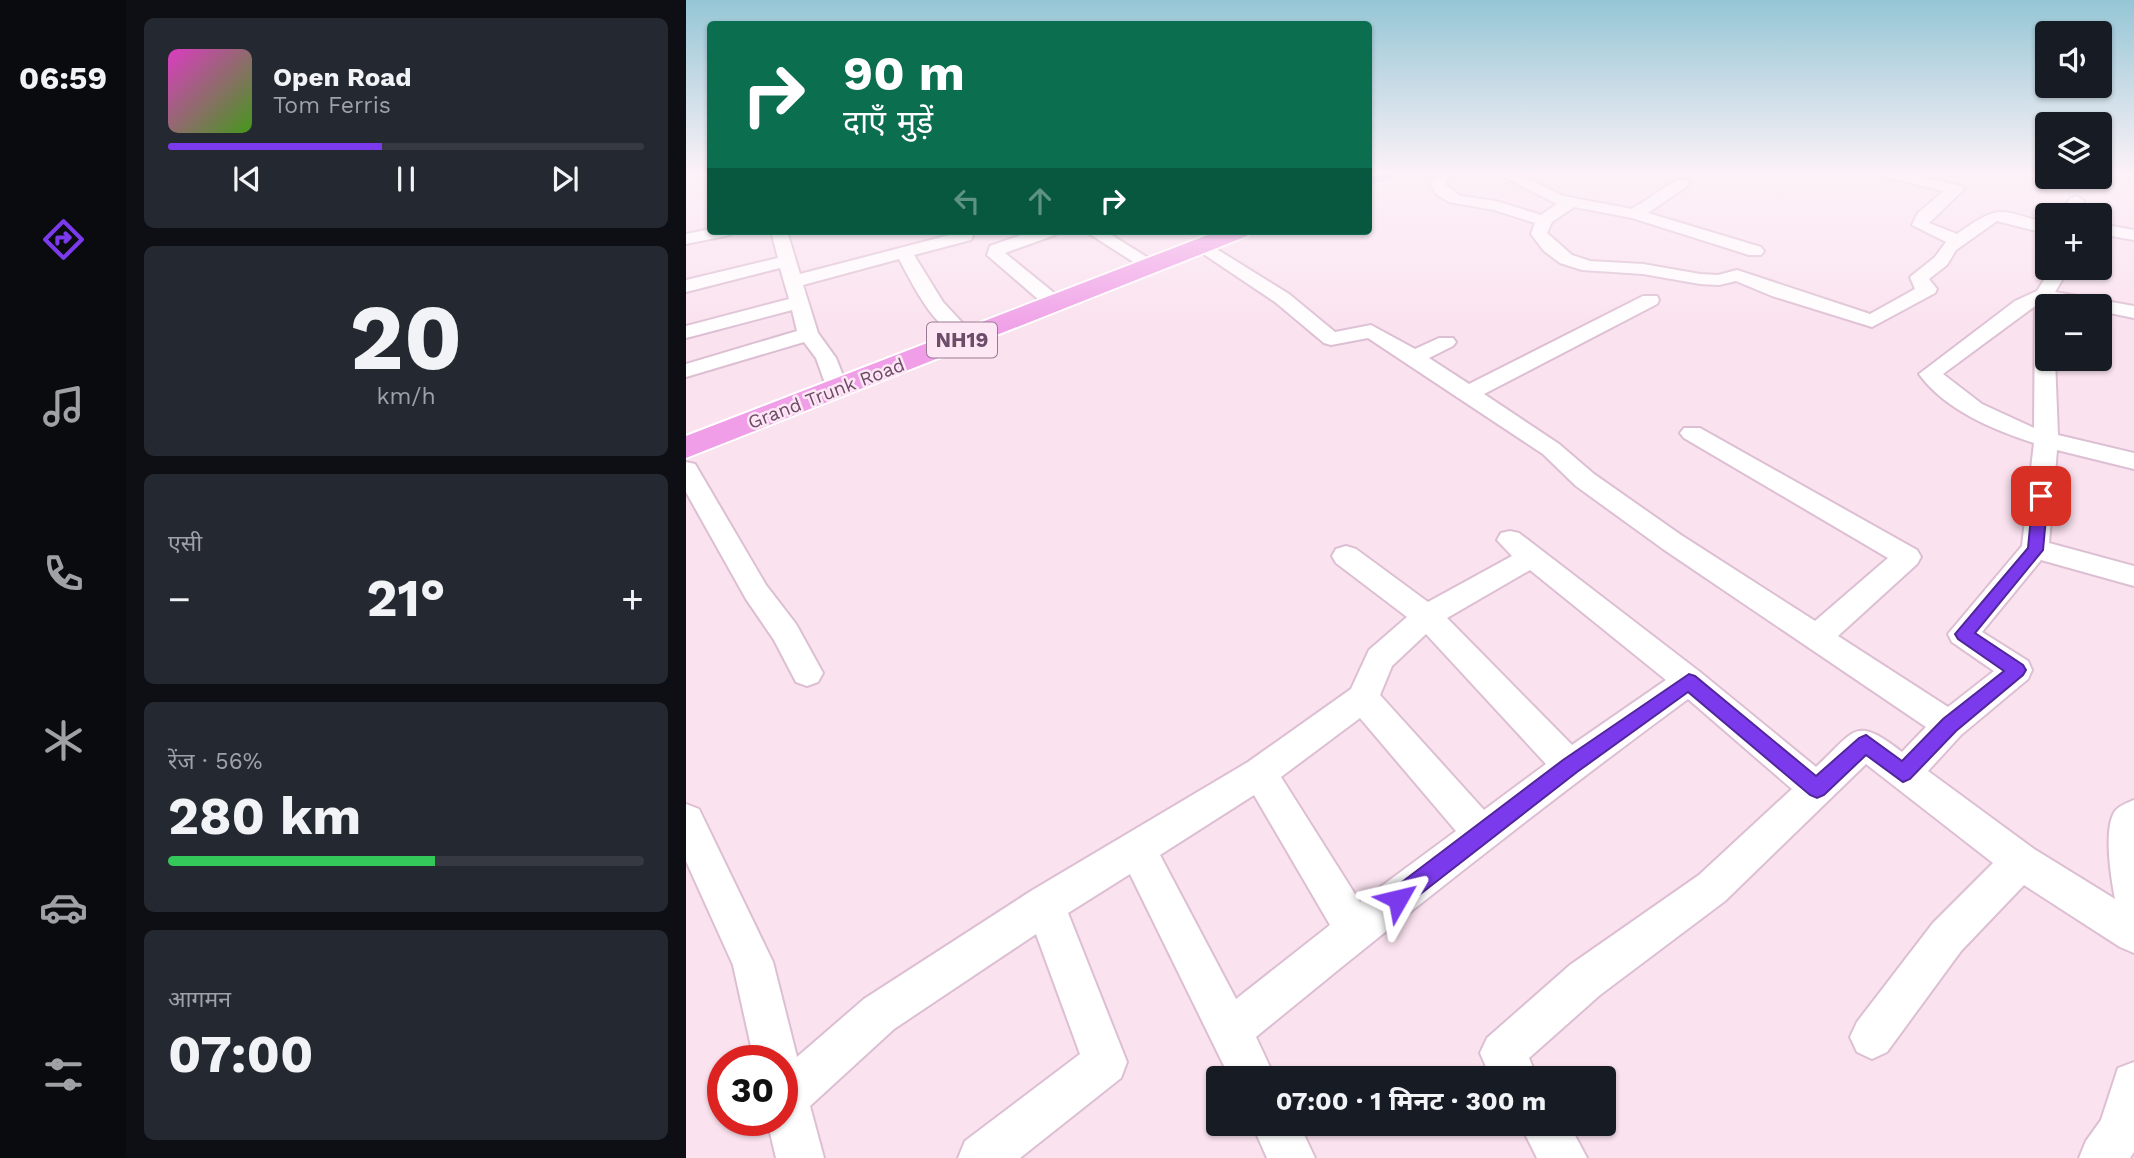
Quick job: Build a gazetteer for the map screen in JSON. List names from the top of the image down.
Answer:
{
  "streets": {
    "highway": ["NH19", "Grand Trunk Road"]
  },
  "page": {
    "tabs": "06:59",
    "map_buttons": ["+", "−"],
    "turn": ["90 m", "दाएँ मुड़ें"],
    "song": ["Open Road", "Tom Ferris"],
    "tile": [
      ["20", "km/h"],
      "एसी",
      ["रेंज · 56%", "280 km"],
      ["आगमन", "07:00"]
    ],
    "heat": ["−", "21°", "+"],
    "limit": "30",
    "trip": "07:00 · 1 मिनट · 300 m"
  }
}
